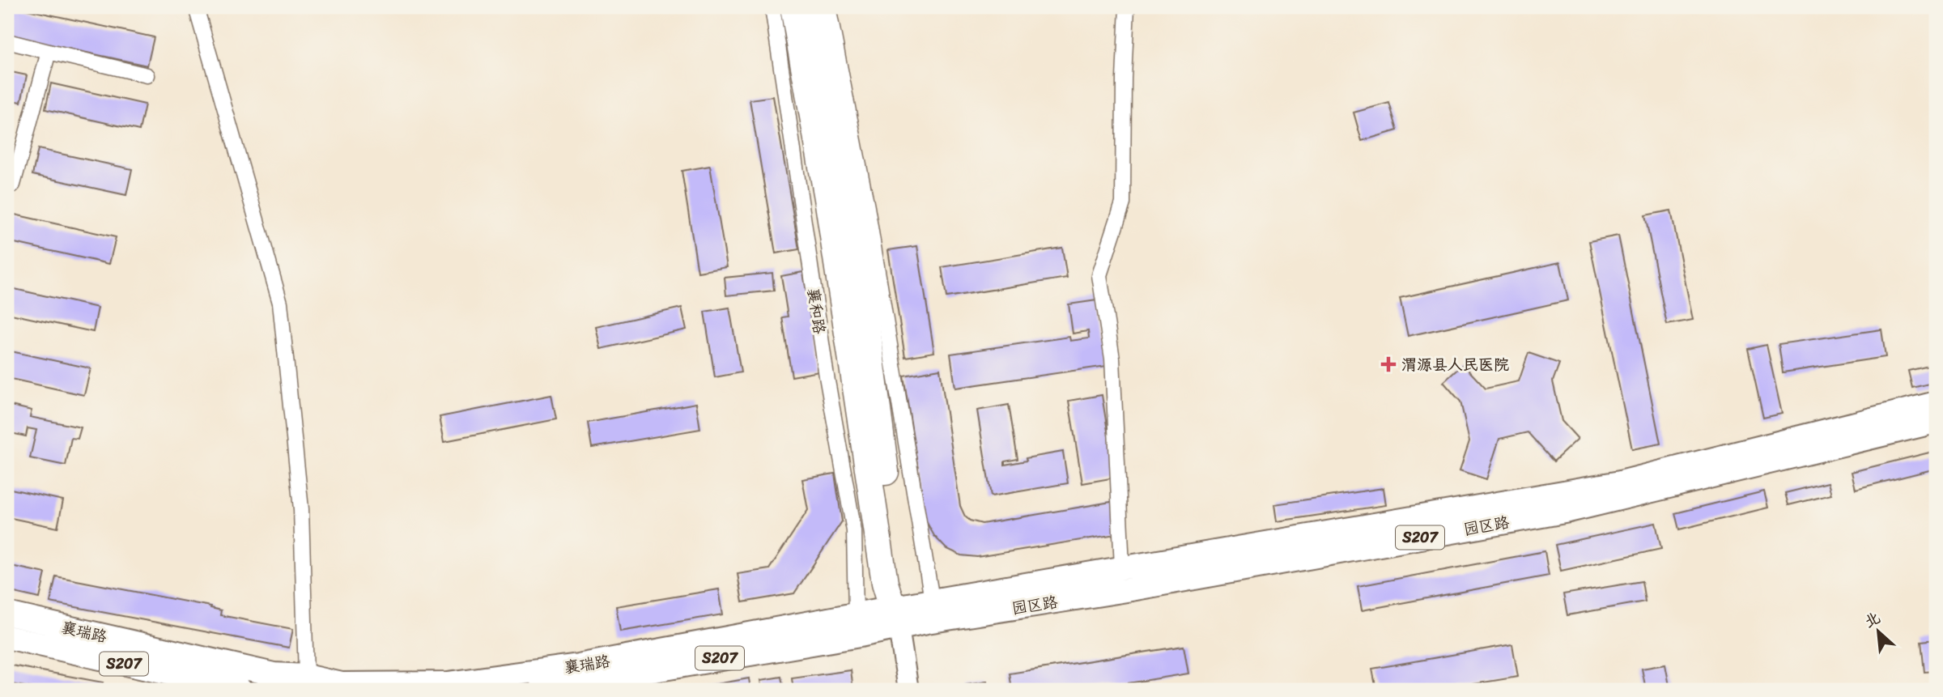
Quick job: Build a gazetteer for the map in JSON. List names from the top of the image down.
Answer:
{
  "streets": {
    "main road": ["园区路", "S207", "襄瑞路"],
    "street": ["襄和路"]
  },
  "crossings": [
    ["襄和路", "襄瑞路"],
    ["园区路", "襄瑞路"]
  ],
  "places": {
    "health": ["渭源县人民医院"]
  },
  "north": "top left"
}
